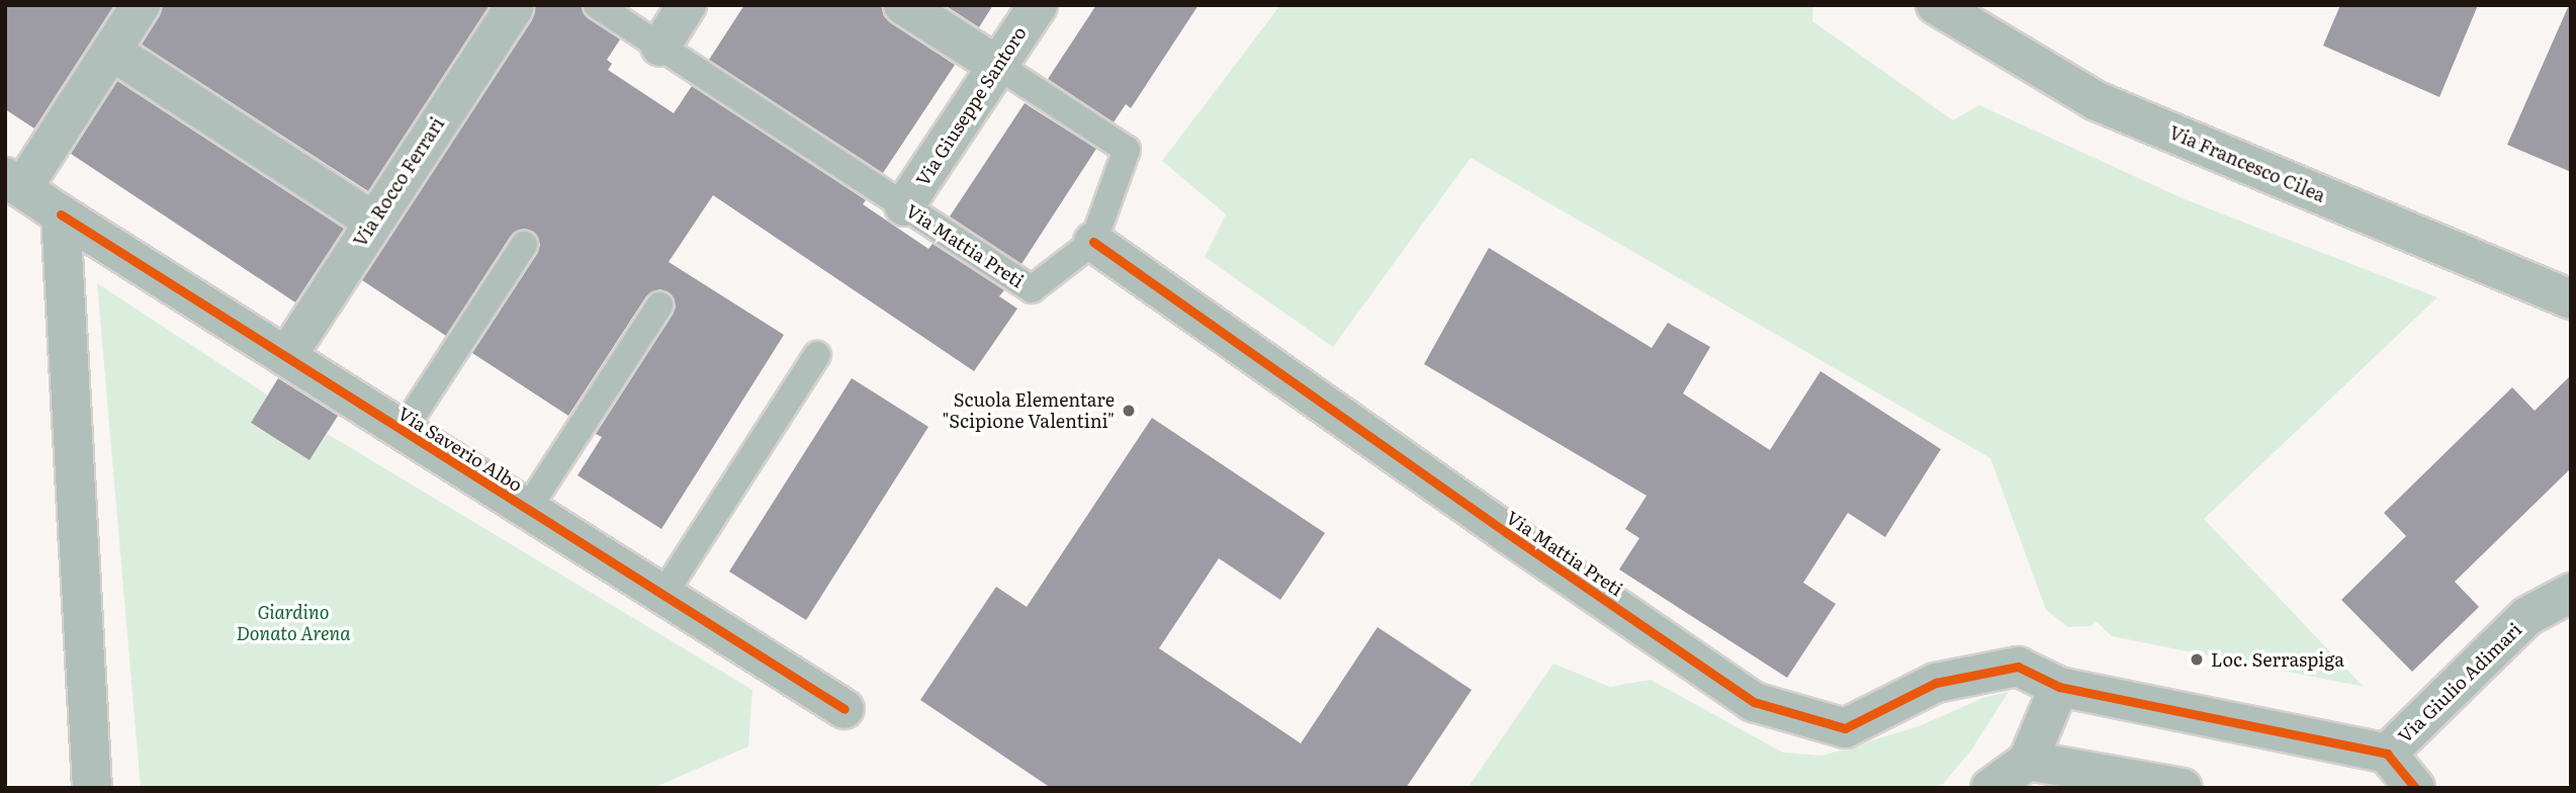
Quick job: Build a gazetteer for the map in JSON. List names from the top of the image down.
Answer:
{
  "streets": {
    "street": [
      "Via Giuseppe Santoro",
      "Via Francesco Cilea",
      "Via Rocco Ferrari",
      "Via Mattia Preti",
      "Via Saverio Albo",
      "Via Giulio Adimari"
    ]
  },
  "crossings": [
    ["Via Giuseppe Santoro", "Via Mattia Preti"],
    ["Via Rocco Ferrari", "Via Saverio Albo"],
    ["Via Mattia Preti", "Via Giulio Adimari"]
  ],
  "parks": ["Giardino Donato Arena"],
  "places": ["Scuola Elementare \"Scipione Valentini\"", "Loc. Serraspiga"]
}
